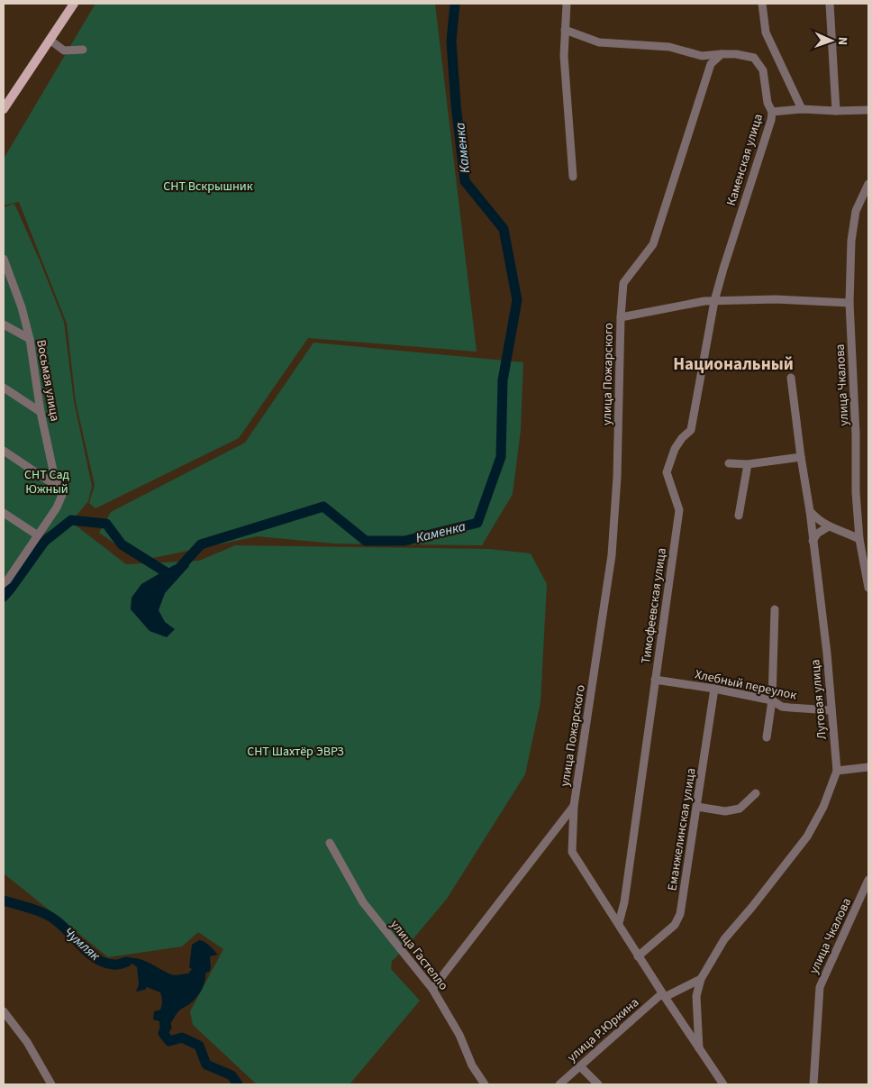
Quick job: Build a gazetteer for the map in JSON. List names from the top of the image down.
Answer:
{
  "streets": {
    "street": [
      "Каменская улица",
      "улица Пожарского",
      "Восьмая улица",
      "улица Чкалова",
      "Тимофеевская улица",
      "Хлебный переулок",
      "Луговая улица",
      "Еманжелинская улица",
      "улица Гастелло",
      "улица Р.Юркина"
    ]
  },
  "crossings": [
    ["Каменская улица", "Тимофеевская улица"],
    ["улица Пожарского", "Тимофеевская улица"],
    ["улица Пожарского", "Еманжелинская улица"],
    ["улица Пожарского", "улица Гастелло"],
    ["улица Пожарского", "улица Р.Юркина"],
    ["Тимофеевская улица", "Хлебный переулок"],
    ["Хлебный переулок", "Луговая улица"],
    ["Хлебный переулок", "Еманжелинская улица"]
  ],
  "districts": ["Национальный"],
  "water": ["Каменка", "Чумляк"],
  "parks": ["СНТ Вскрышник", "СНТ Сад Южный", "СНТ Шахтёр ЭВРЗ"],
  "north": "right"
}
